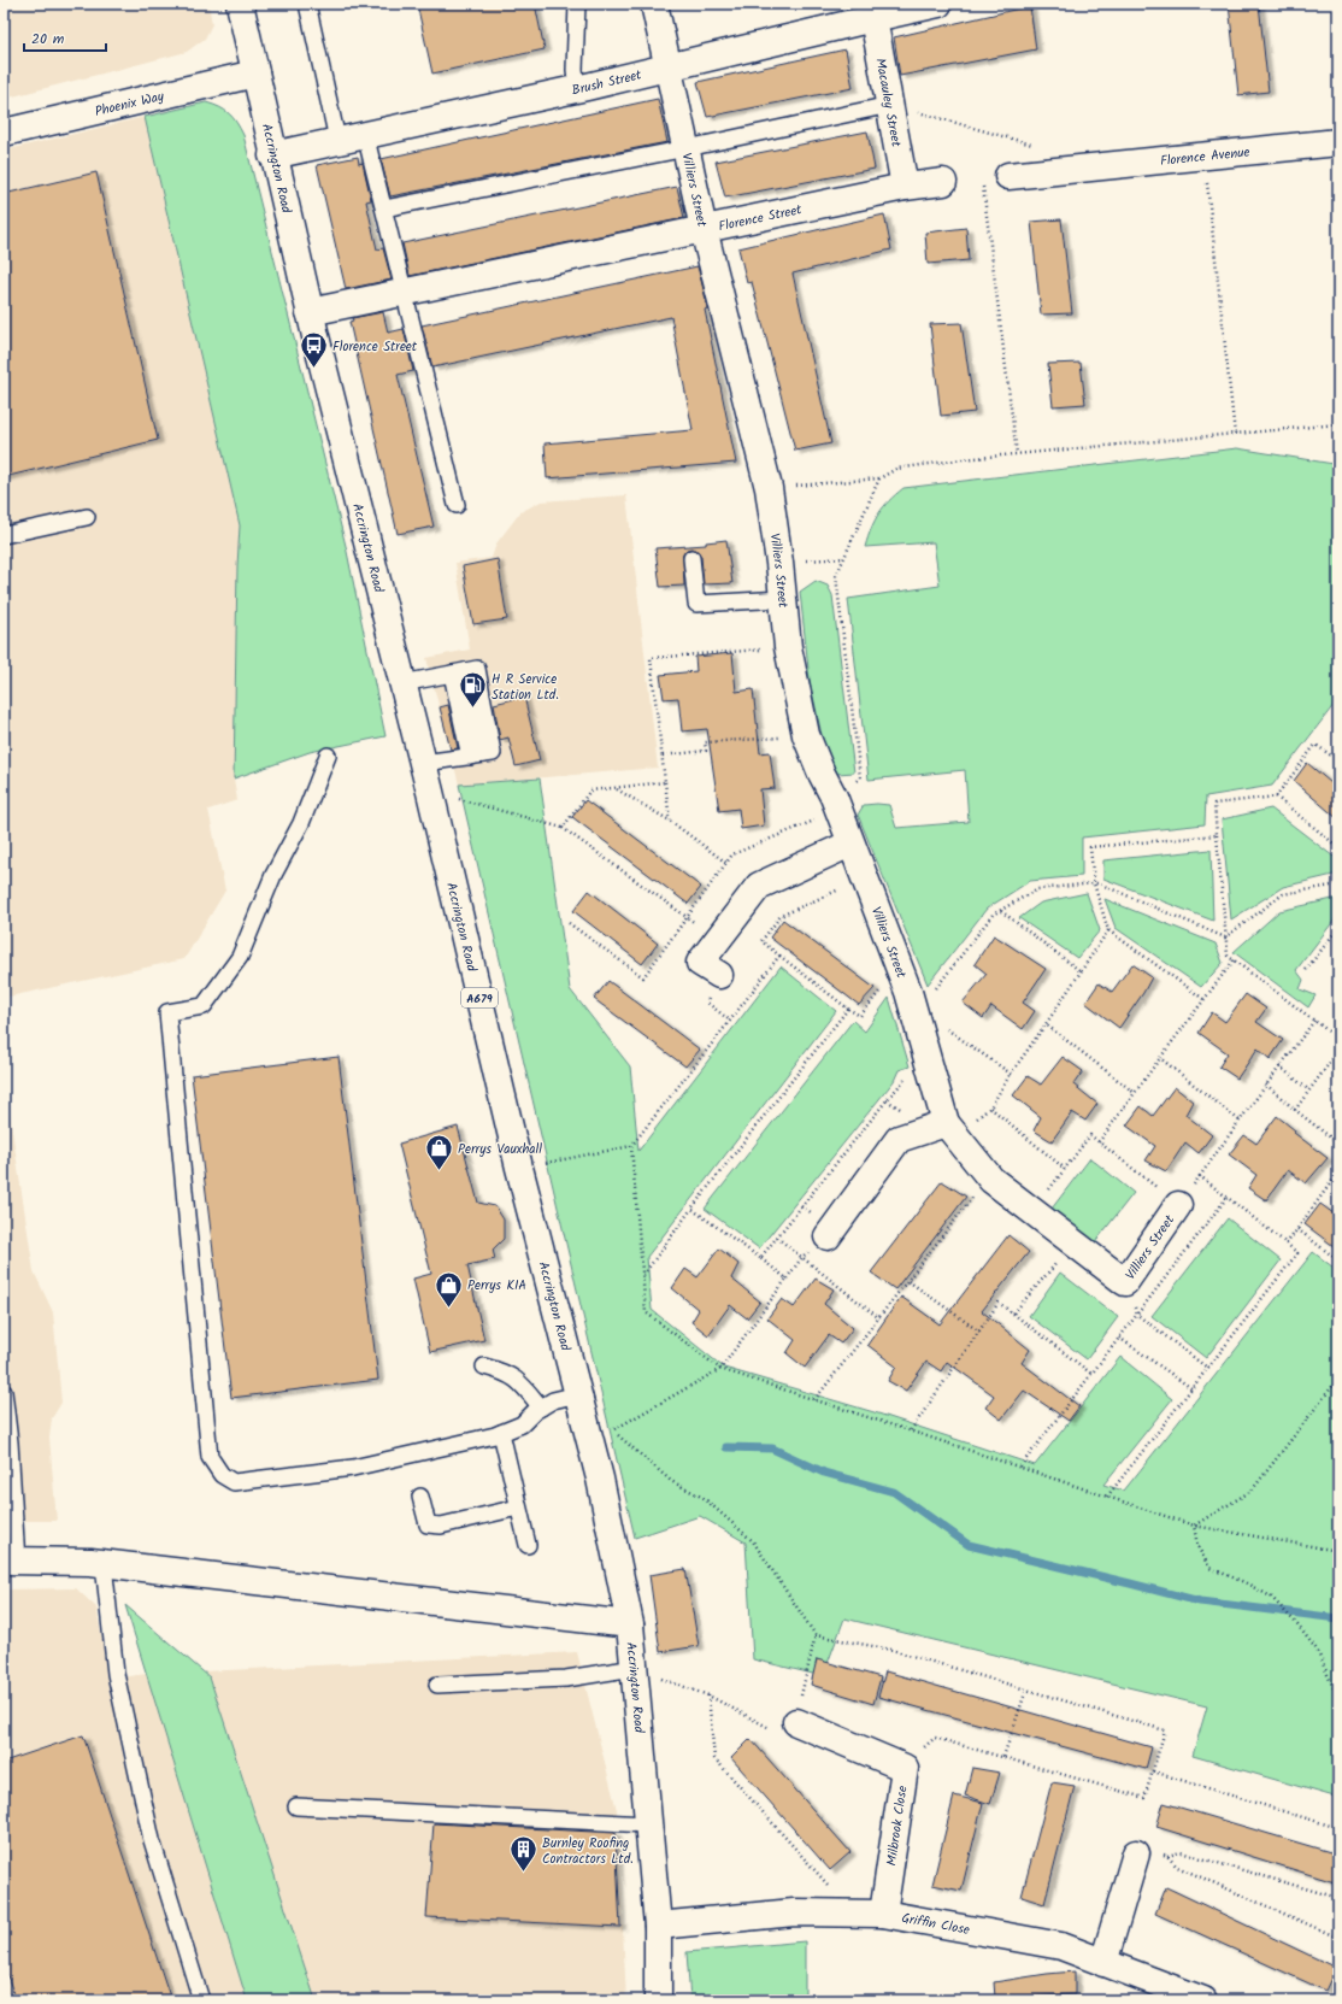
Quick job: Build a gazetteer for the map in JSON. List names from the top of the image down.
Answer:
{
  "streets": {
    "street": [
      "Brush Street",
      "Macauley Street",
      "Phoenix Way",
      "Florence Avenue",
      "Accrington Road",
      "Villiers Street",
      "Florence Street",
      "A679",
      "Milbrook Close",
      "Griffin Close"
    ]
  },
  "crossings": [
    ["Brush Street", "Macauley Street"],
    ["Brush Street", "Accrington Road"],
    ["Brush Street", "Villiers Street"],
    ["Macauley Street", "Florence Street"],
    ["Phoenix Way", "Accrington Road"],
    ["Accrington Road", "Florence Street"],
    ["Accrington Road", "Griffin Close"],
    ["Villiers Street", "Florence Street"],
    ["Milbrook Close", "Griffin Close"]
  ],
  "places": {
    "bus stop": ["Florence Street"],
    "fuel station": ["H R Service Station Ltd."],
    "shop": ["Perrys Vauxhall", "Perrys KIA"],
    "building": ["Burnley Roofing Contractors Ltd."]
  },
  "scale_bar": "20 m"
}
